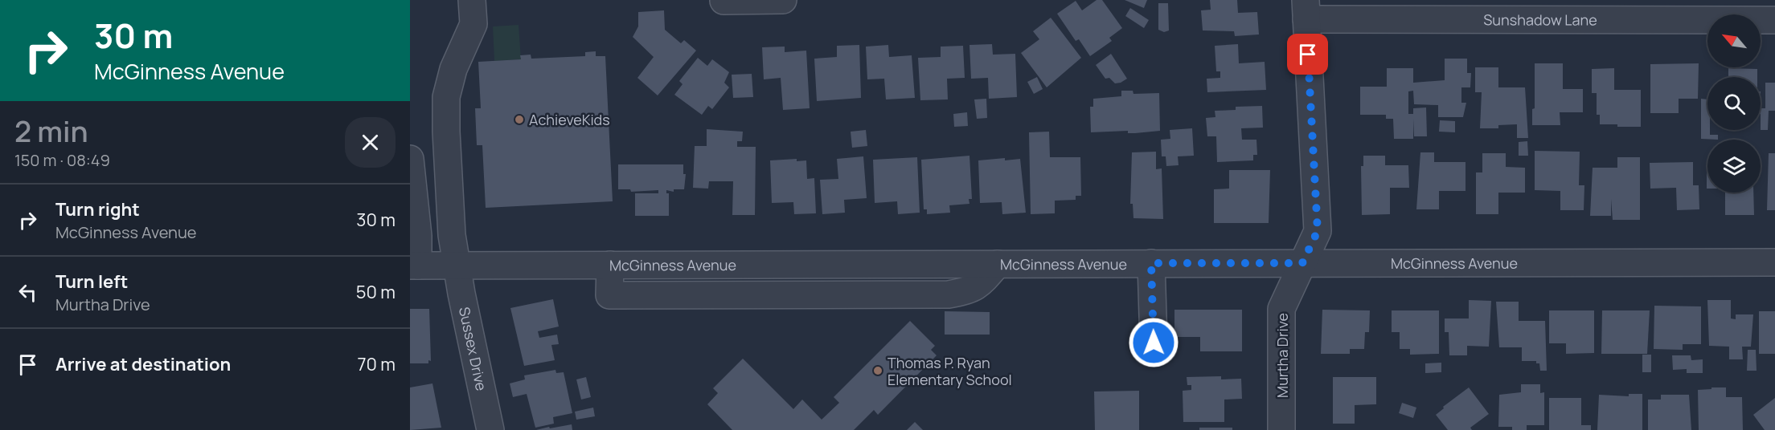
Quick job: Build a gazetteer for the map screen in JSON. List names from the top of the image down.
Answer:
{
  "streets": {
    "street": [
      "Sunshadow Lane",
      "McGinness Avenue",
      "Sussex Drive",
      "Murtha Drive"
    ]
  },
  "crossings": [
    ["Sunshadow Lane", "Murtha Drive"],
    ["McGinness Avenue", "Sussex Drive"],
    ["McGinness Avenue", "Murtha Drive"]
  ],
  "places": ["AchieveKids", "Thomas P. Ryan Elementary School"],
  "north": "top left",
  "page": {
    "turn": ["30 m", "McGinness Avenue"],
    "heading": ["2 min", "150 m · 08:49"],
    "list": [
      {
        "name": "Turn right",
        "note": "McGinness Avenue",
        "value": "30 m"
      },
      {
        "name": "Turn left",
        "note": "Murtha Drive",
        "value": "50 m"
      },
      {
        "name": "Arrive at destination",
        "value": "70 m"
      }
    ]
  }
}
